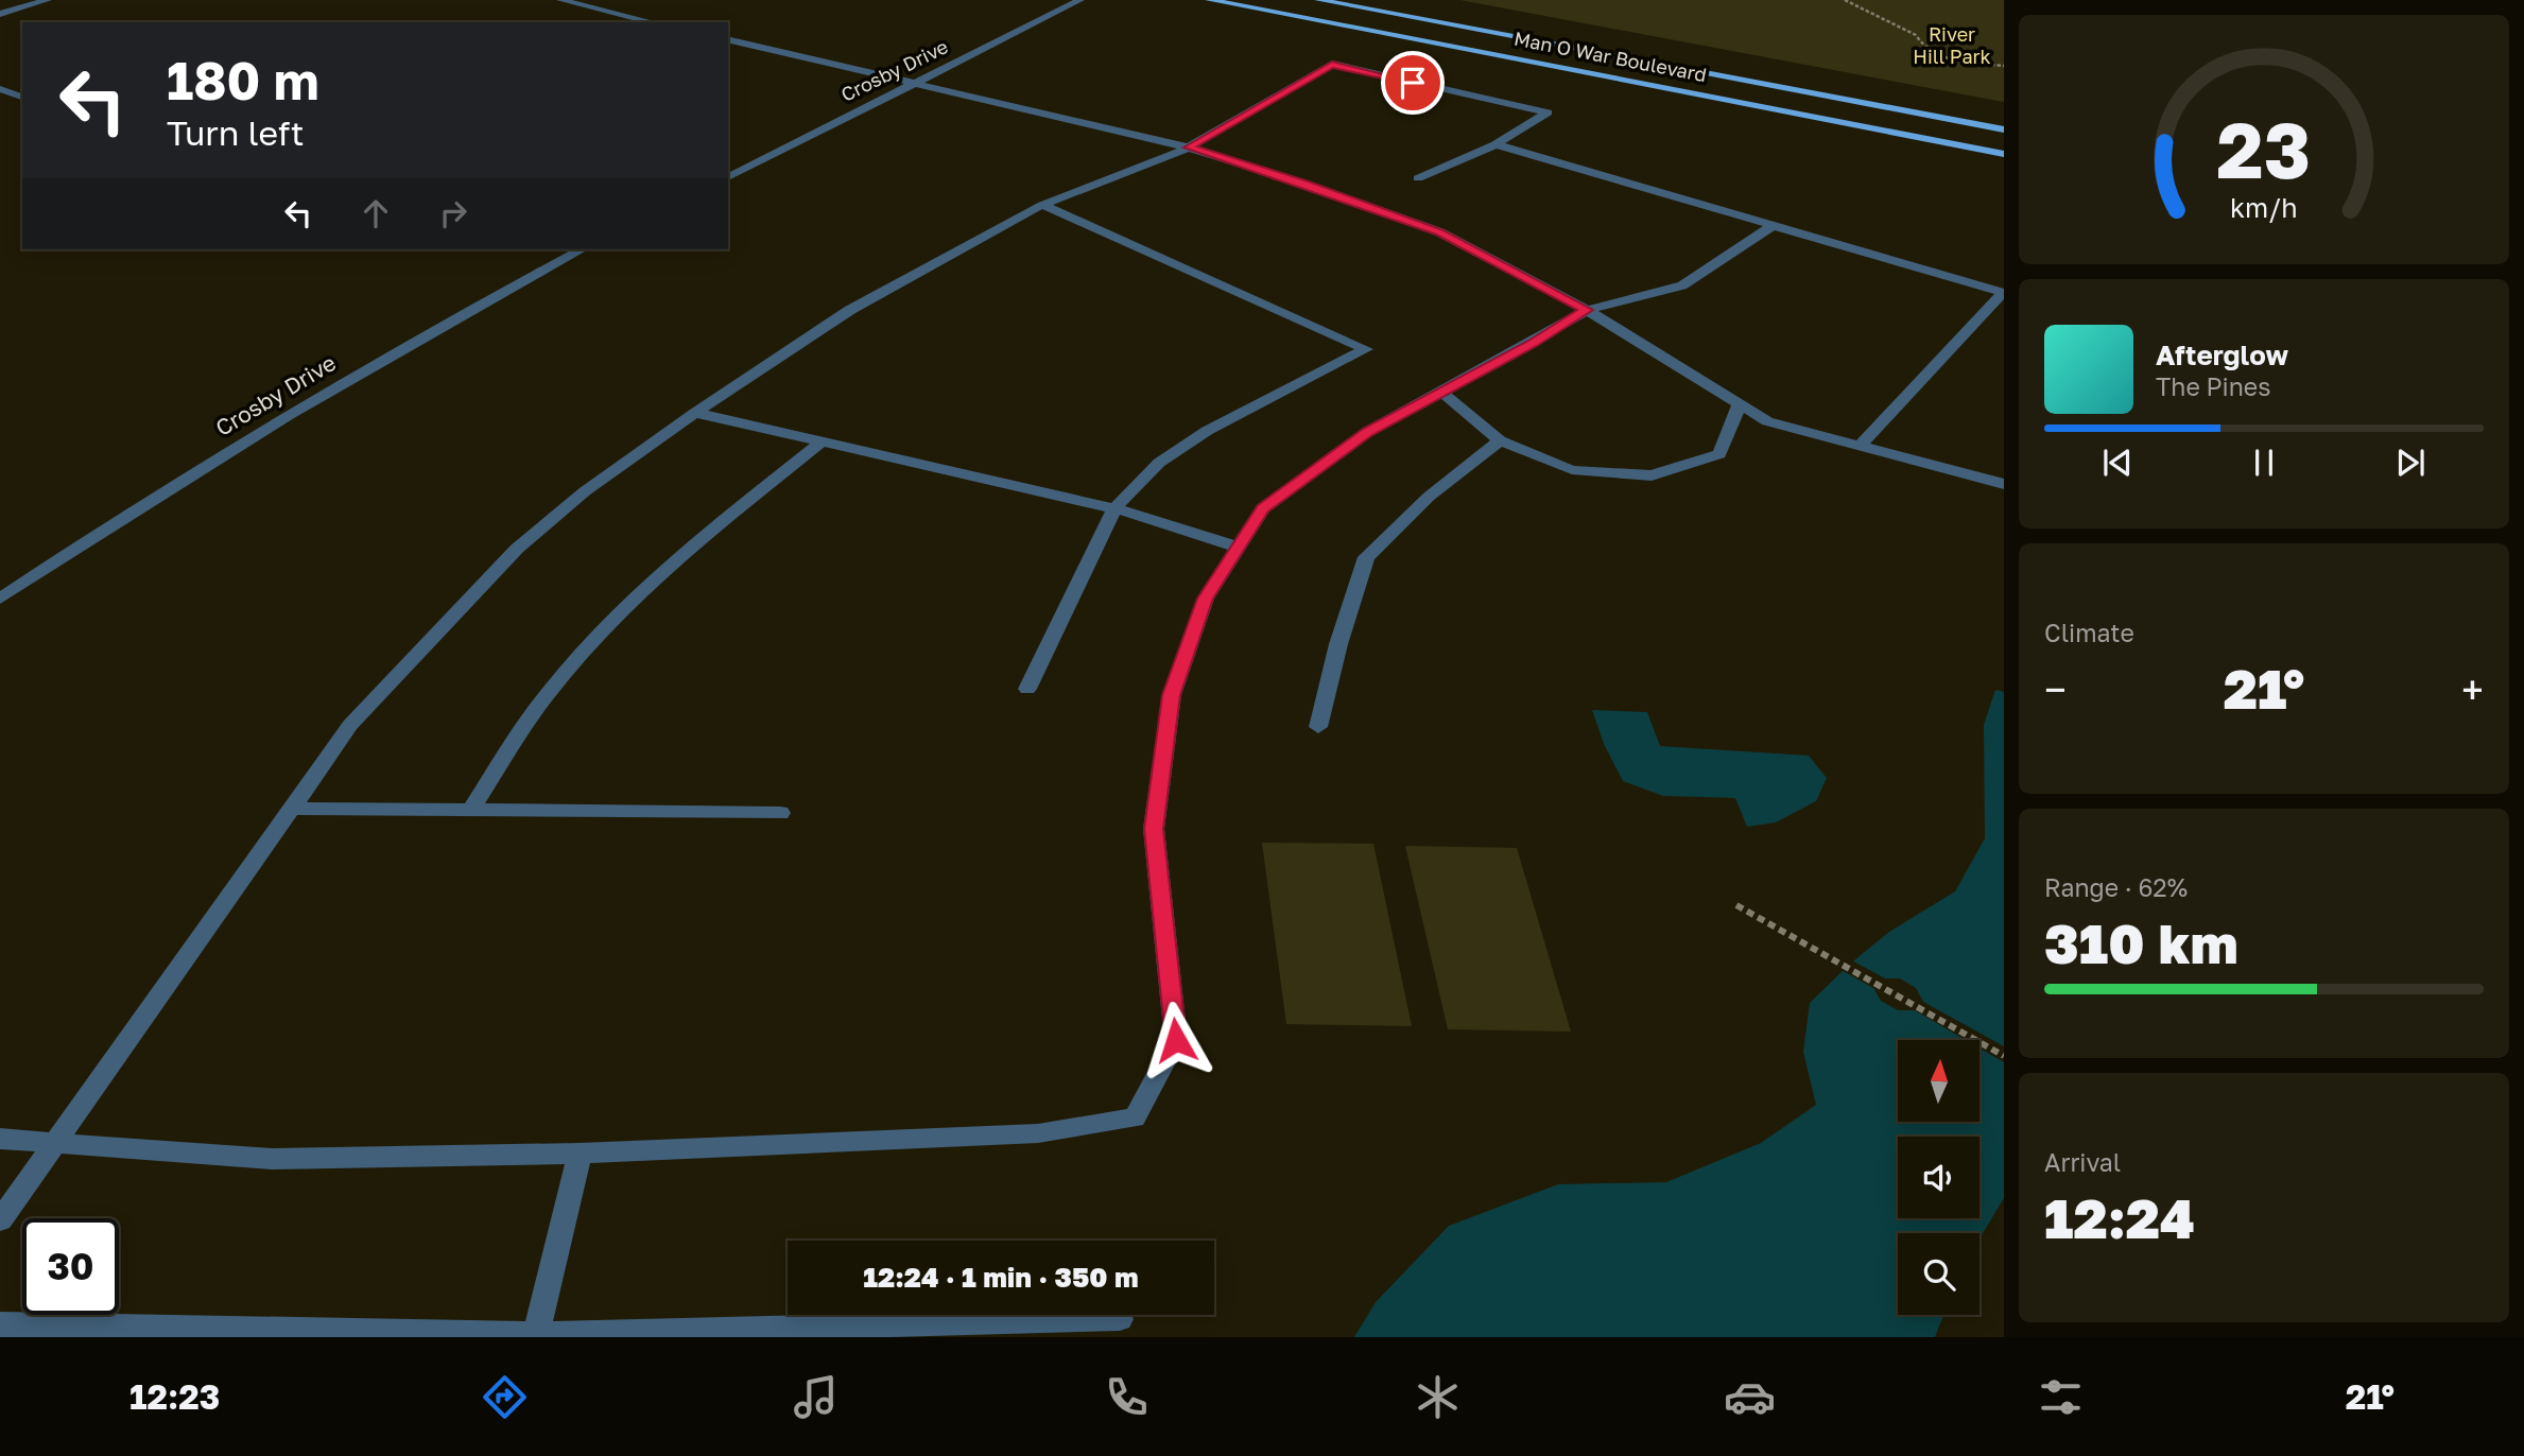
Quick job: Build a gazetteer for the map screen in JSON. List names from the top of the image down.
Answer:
{
  "streets": {
    "main road": ["Man O War Boulevard"],
    "street": ["Crosby Drive"]
  },
  "parks": ["River Hill Park"],
  "north": "top",
  "page": {
    "turn": ["180 m", "Turn left"],
    "song": ["Afterglow", "The Pines"],
    "tile": [
      "Climate",
      ["Range · 62%", "310 km"],
      ["Arrival", "12:24"]
    ],
    "heat": ["−", "21°", "+"],
    "limit": "30",
    "trip": "12:24 · 1 min · 350 m",
    "tabs": ["12:23", "21°"],
    "gauge": ["23", "km/h"]
  }
}
